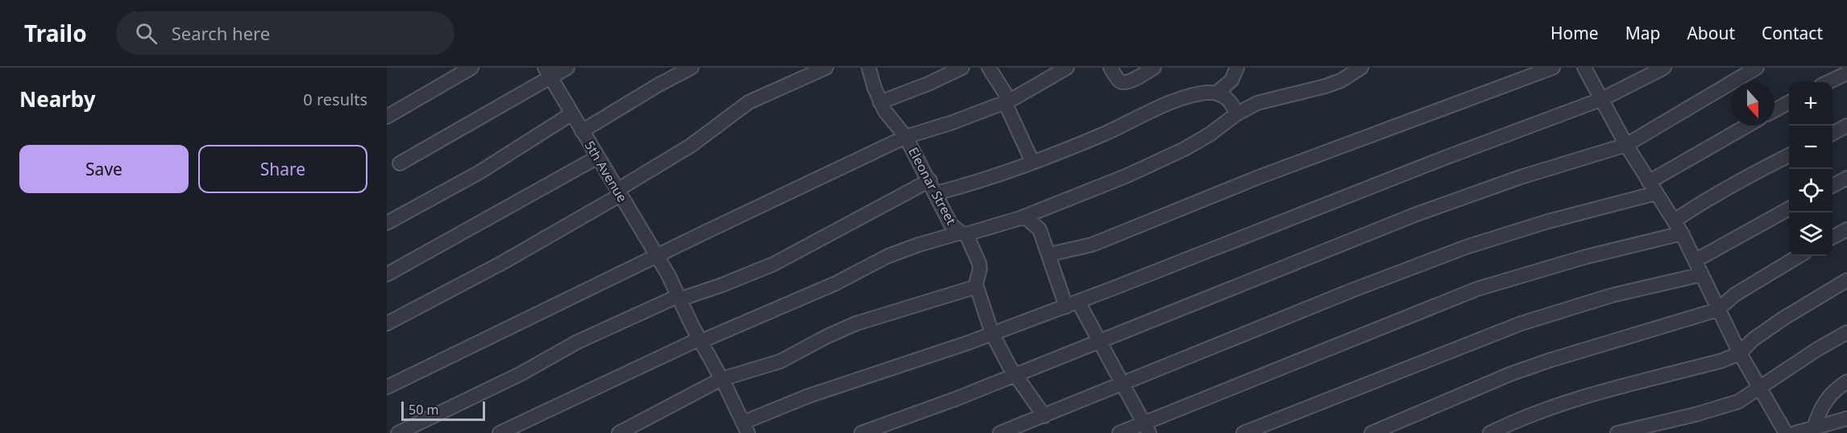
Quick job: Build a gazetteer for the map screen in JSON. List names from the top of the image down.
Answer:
{
  "streets": {
    "street": ["5th Avenue", "Eleonar Street"]
  },
  "scale_bar": "50 m",
  "north": "bottom",
  "page": {
    "header": "Trailo",
    "search": "Search here",
    "nav": [
      "Home",
      "Map",
      "About",
      "Contact"
    ],
    "heading": ["Nearby", "0 results"],
    "map_buttons": ["+", "−"],
    "buttons": ["Save", "Share"],
    "scale": "50 m"
  }
}
